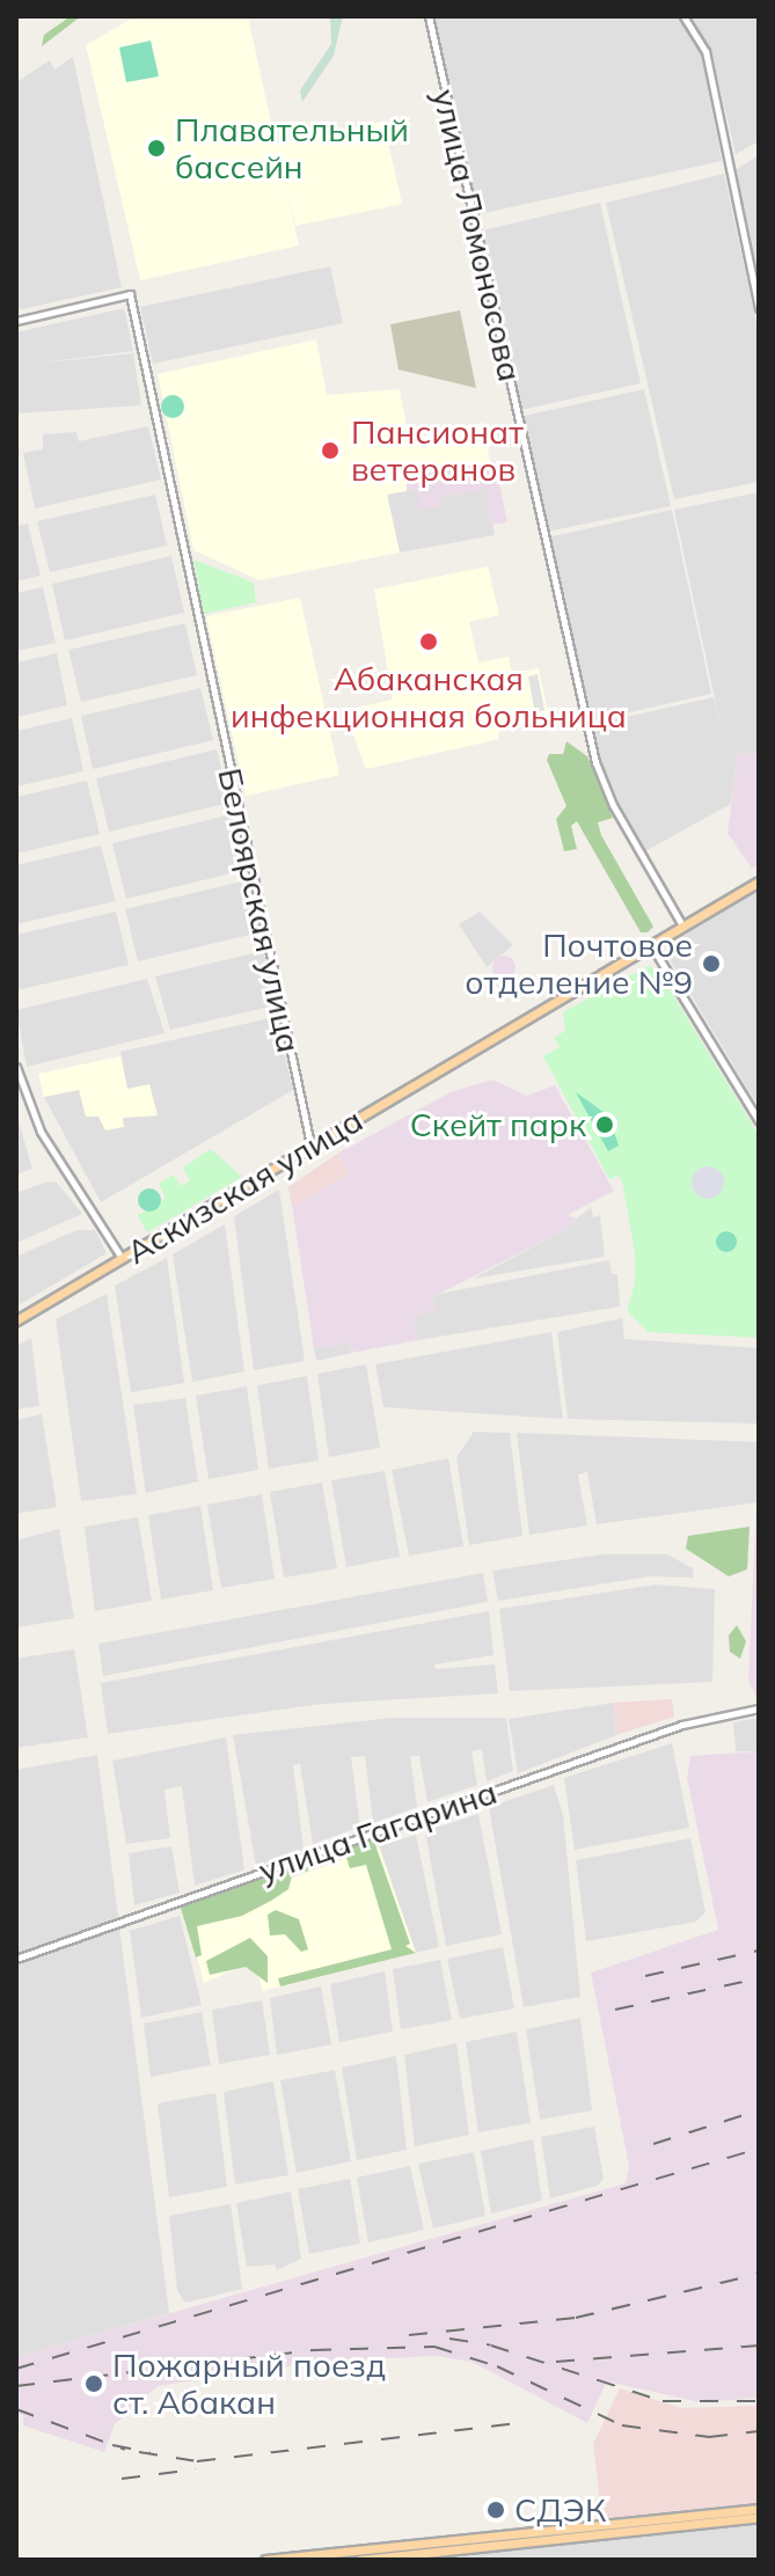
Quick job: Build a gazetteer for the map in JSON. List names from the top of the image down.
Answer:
{
  "streets": {
    "main road": ["Аскизская улица"],
    "street": ["улица Ломоносова", "Белоярская улица", "улица Гагарина"]
  },
  "crossings": [
    ["улица Ломоносова", "Аскизская улица"],
    ["Белоярская улица", "Аскизская улица"]
  ],
  "places": [
    "Плавательный бассейн",
    "Пансионат ветеранов",
    "Абаканская инфекционная больница",
    "Почтовое отделение №9",
    "Скейт парк",
    "Пожарный поезд ст. Абакан",
    "СДЭК"
  ]
}
